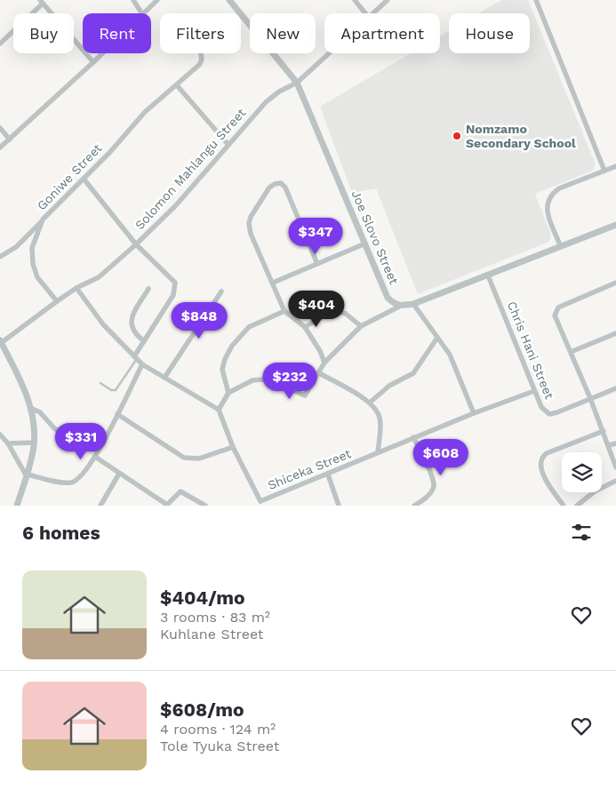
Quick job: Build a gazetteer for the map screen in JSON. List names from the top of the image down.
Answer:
{
  "streets": {
    "street": [
      "Solomon Mahlangu Street",
      "Goniwe Street",
      "Joe Slovo Street",
      "Chris Hani Street",
      "Shiceka Street"
    ]
  },
  "crossings": [
    ["Solomon Mahlangu Street", "Goniwe Street"],
    ["Solomon Mahlangu Street", "Joe Slovo Street"],
    ["Chris Hani Street", "Shiceka Street"]
  ],
  "places": ["Nomzamo Secondary School"],
  "page": {
    "chip": [
      "Buy",
      "Rent",
      "Filters",
      "New",
      "Apartment",
      "House"
    ],
    "price": [
      "$347",
      "$404",
      "$848",
      "$232",
      "$331",
      "$608"
    ],
    "heading": "6 homes",
    "list": [
      {
        "name": "$404/mo",
        "note": "3 rooms · 83 m² · Kuhlane Street"
      },
      {
        "name": "$608/mo",
        "note": "4 rooms · 124 m² · Tole Tyuka Street"
      }
    ]
  }
}
